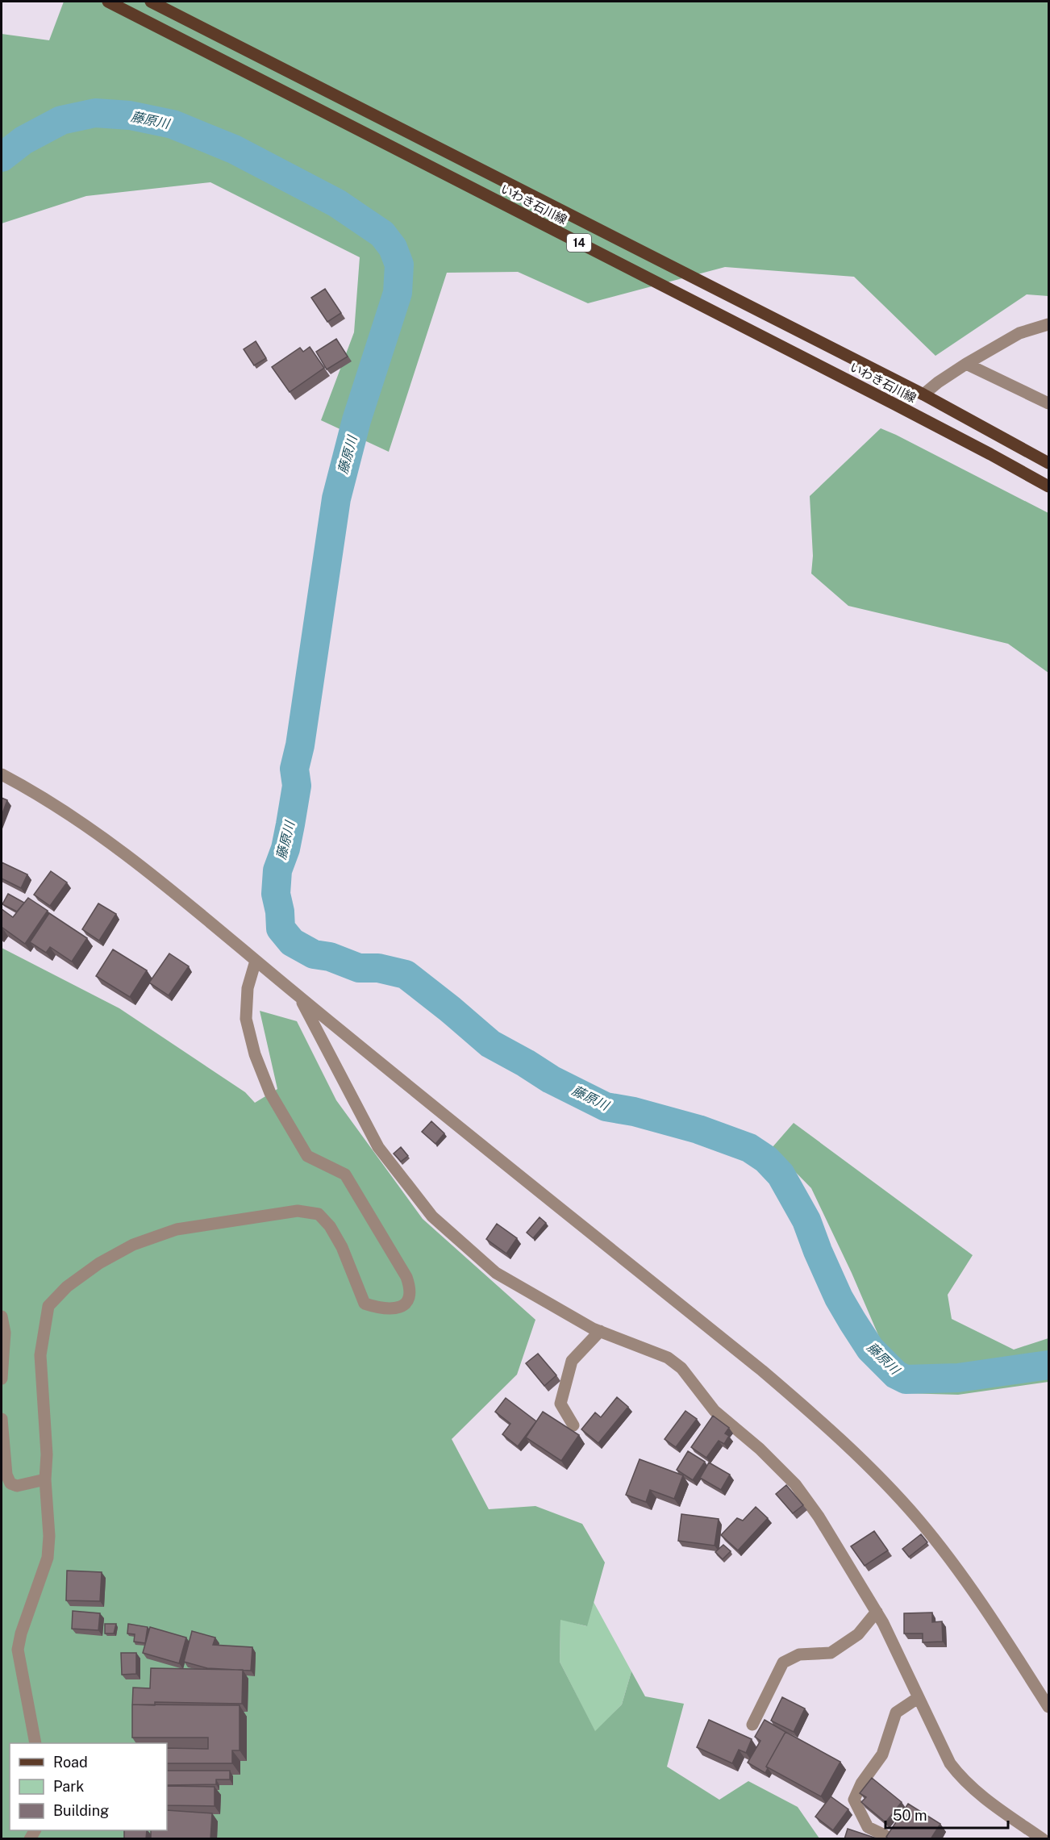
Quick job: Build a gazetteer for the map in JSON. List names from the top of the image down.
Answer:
{
  "streets": {
    "main road": ["いわき石川線", "14"]
  },
  "water": ["藤原川"],
  "legend": ["Road", "Park", "Building"],
  "scale_bar": "50 m"
}
